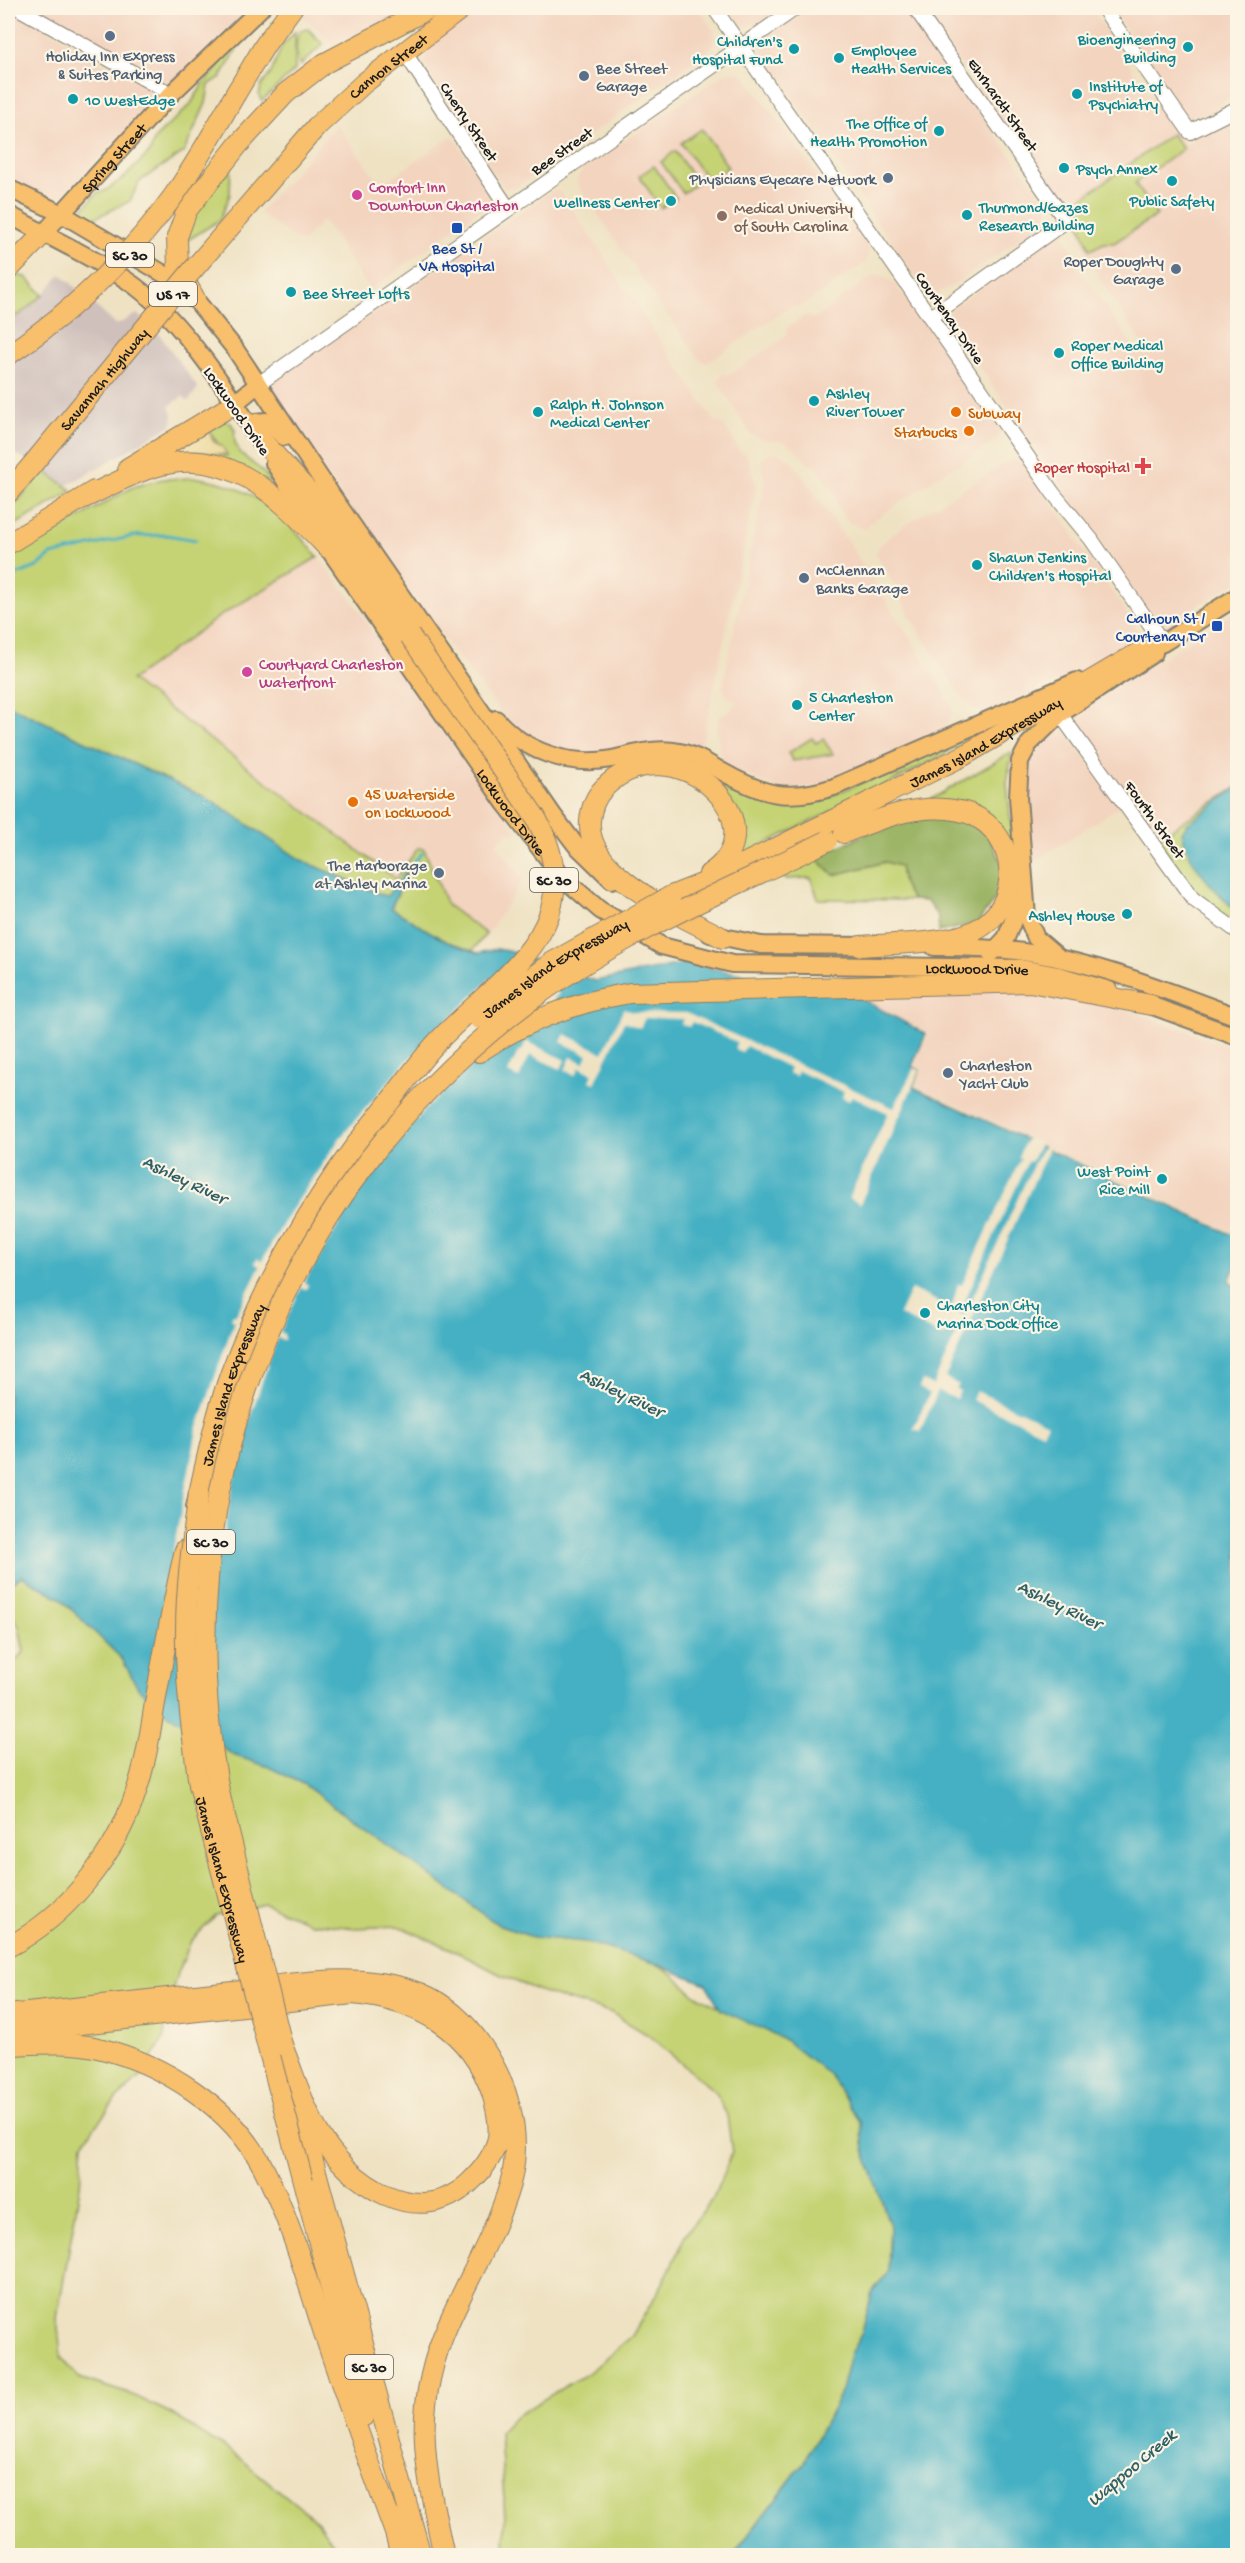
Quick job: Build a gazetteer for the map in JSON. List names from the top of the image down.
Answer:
{
  "streets": {
    "highway": [
      "Cannon Street",
      "SC 30",
      "US 17",
      "Savannah Highway",
      "James Island Expressway"
    ],
    "main road": ["Spring Street", "Lockwood Drive"],
    "street": [
      "Ehrhardt Street",
      "Cherry Street",
      "Bee Street",
      "Courtenay Drive",
      "Fourth Street"
    ]
  },
  "crossings": [
    ["Cannon Street", "Cherry Street"],
    ["Cannon Street", "Savannah Highway"],
    ["Ehrhardt Street", "Courtenay Drive"],
    ["Cherry Street", "Bee Street"],
    ["Bee Street", "Courtenay Drive"],
    ["Bee Street", "Lockwood Drive"],
    ["Spring Street", "Lockwood Drive"],
    ["SC 30", "Lockwood Drive"],
    ["SC 30", "James Island Expressway"],
    ["James Island Expressway", "Fourth Street"]
  ],
  "water": ["Ashley River", "Wappoo Creek"],
  "places": {
    "other": [
      "Holiday Inn Express & Suites Parking",
      "Bioengineering Building",
      "Children's Hospital Fund",
      "Employee Health Services",
      "Bee Street Garage",
      "Institute of Psychiatry",
      "10 WestEdge",
      "The Office of Health Promotion",
      "Psych Annex",
      "Physicians Eyecare Network",
      "Public Safety",
      "Comfort Inn Downtown Charleston",
      "Wellness Center",
      "Thurmond/Gazes Research Building",
      "Medical University of South Carolina",
      "Roper Doughty Garage",
      "Bee Street Lofts",
      "Roper Medical Office Building",
      "Ashley River Tower",
      "Ralph H. Johnson Medical Center",
      "Subway",
      "Starbucks",
      "Shawn Jenkins Children's Hospital",
      "McClennan Banks Garage",
      "Courtyard Charleston Waterfront",
      "5 Charleston Center",
      "45 Waterside on Lockwood",
      "The Harborage at Ashley Marina",
      "Ashley House",
      "Charleston Yacht Club",
      "West Point Rice Mill",
      "Charleston City Marina Dock Office"
    ],
    "transit": ["Bee St / VA Hospital", "Calhoun St / Courtenay Dr"],
    "health": ["Roper Hospital"]
  }
}
